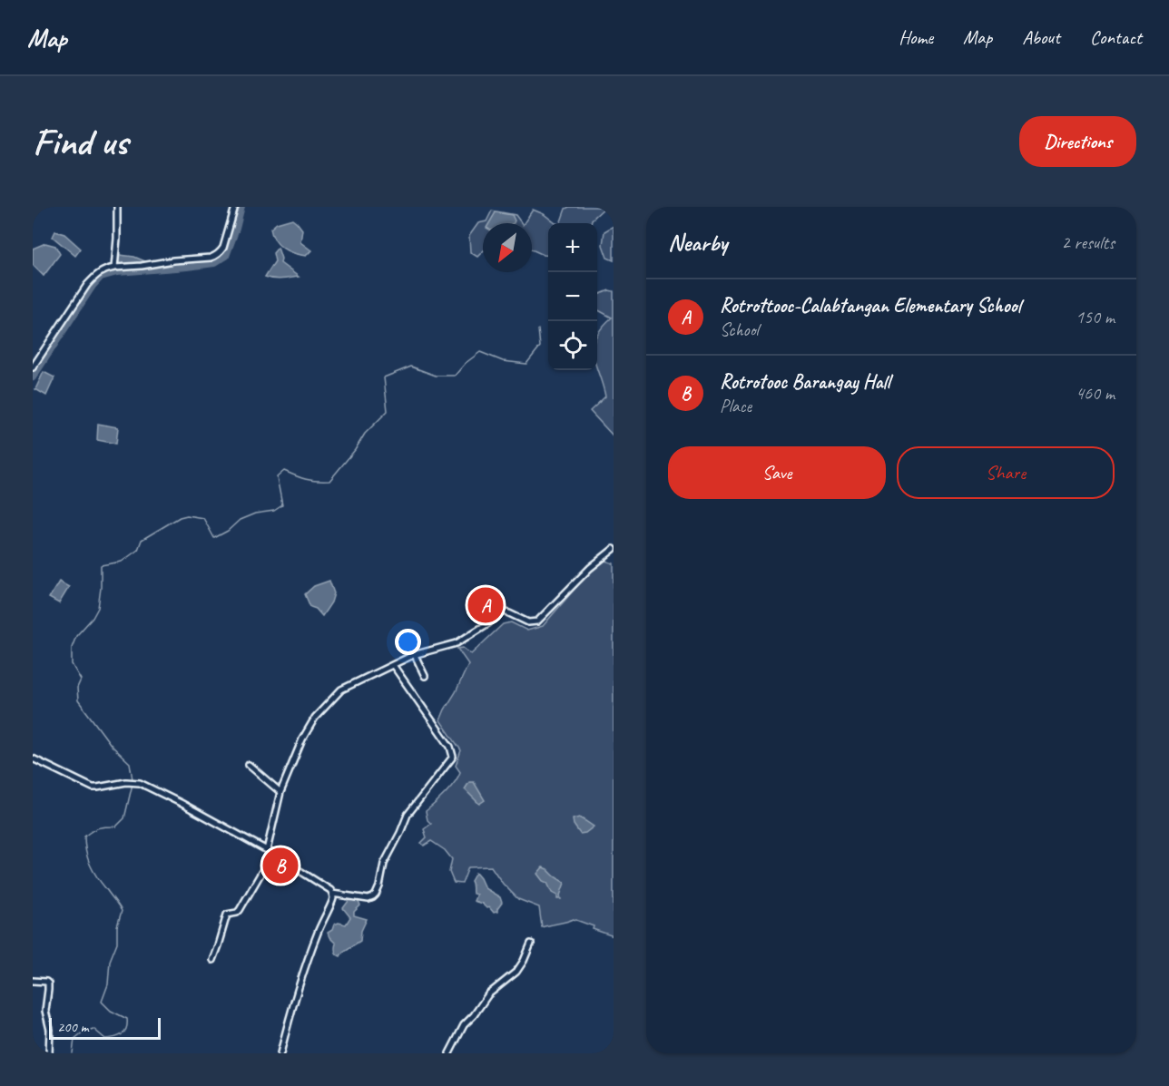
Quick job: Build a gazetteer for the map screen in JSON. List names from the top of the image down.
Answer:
{
  "scale_bar": "200 m",
  "north": "bottom left",
  "page": {
    "header": "Map",
    "nav": [
      "Home",
      "Map",
      "About",
      "Contact"
    ],
    "buttons": [
      "Directions",
      ["Save", "Share"]
    ],
    "title": "Find us",
    "heading": ["Nearby", "2 results"],
    "map_buttons": ["+", "−"],
    "list": [
      {
        "mark": "A",
        "name": "Rotrottooc-Calabtangan Elementary School",
        "note": "School",
        "value": "150 m"
      },
      {
        "mark": "B",
        "name": "Rotrotooc Barangay Hall",
        "note": "Place",
        "value": "460 m"
      }
    ],
    "pins": ["A", "B"],
    "scale": "200 m"
  }
}
